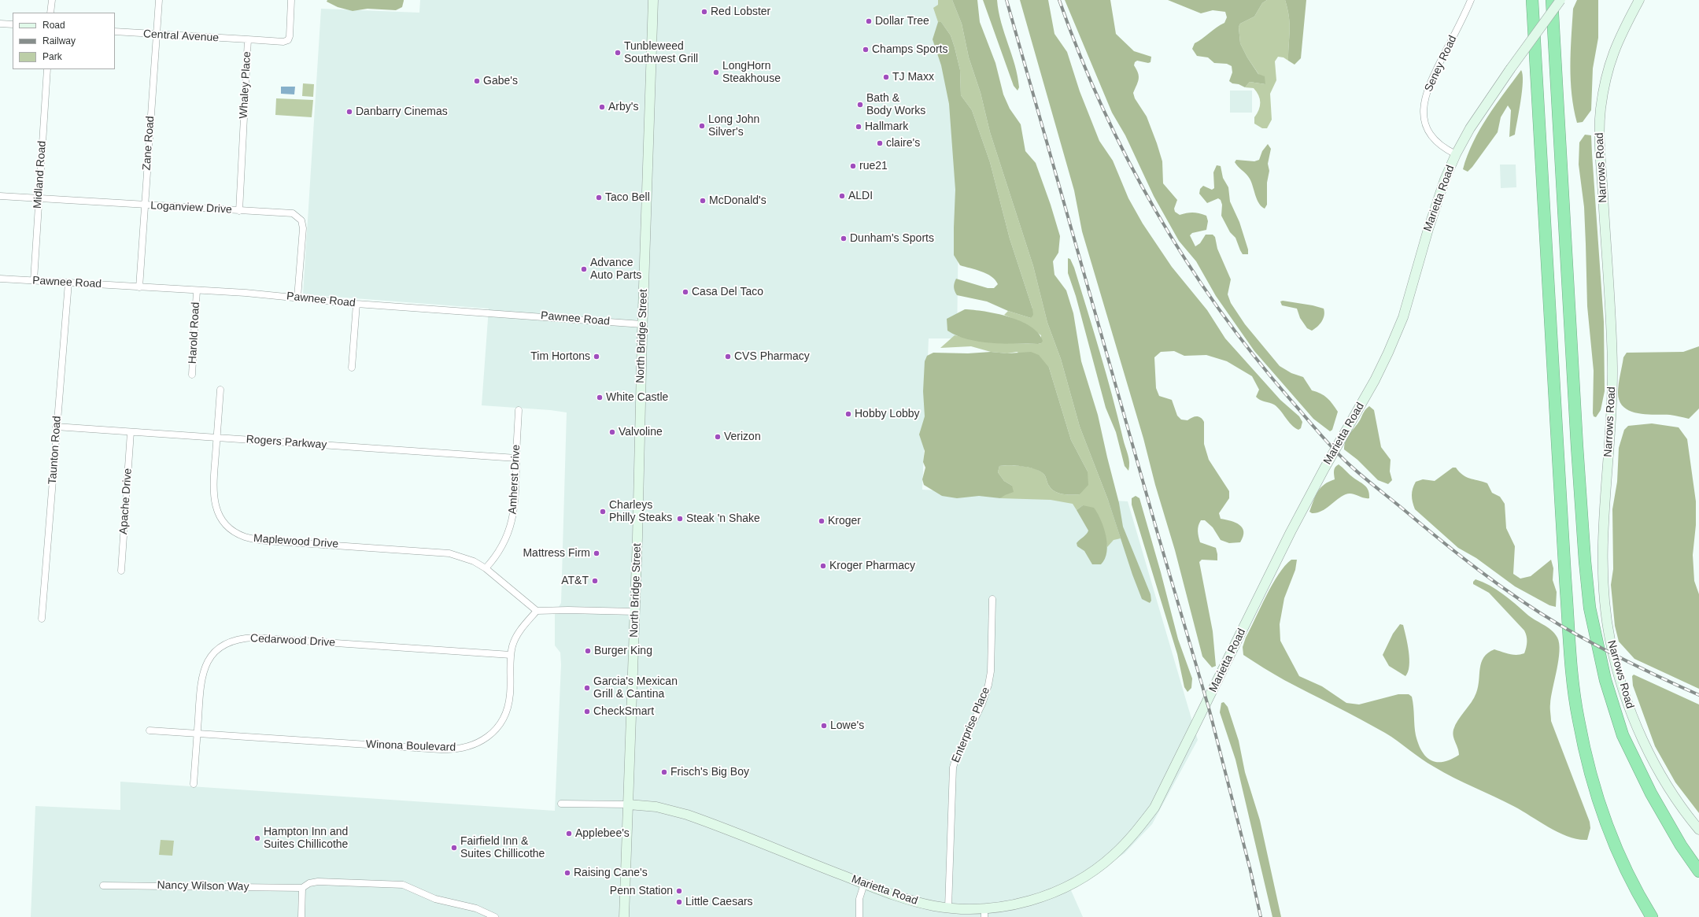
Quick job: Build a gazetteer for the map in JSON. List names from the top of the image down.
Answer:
{
  "streets": {
    "street": [
      "Central Avenue",
      "Seney Road",
      "Whaley Place",
      "Zane Road",
      "Narrows Road",
      "Midland Road",
      "Marietta Road",
      "Loganview Drive",
      "Pawnee Road",
      "Harold Road",
      "North Bridge Street",
      "Rogers Parkway",
      "Taunton Road",
      "Amherst Drive",
      "Apache Drive",
      "Maplewood Drive",
      "Cedarwood Drive",
      "Enterprise Place",
      "Winona Boulevard",
      "Nancy Wilson Way"
    ]
  },
  "crossings": [
    ["Central Avenue", "Whaley Place"],
    ["Central Avenue", "Zane Road"],
    ["Seney Road", "Marietta Road"],
    ["Whaley Place", "Loganview Drive"],
    ["Zane Road", "Loganview Drive"],
    ["Zane Road", "Pawnee Road"],
    ["Midland Road", "Loganview Drive"],
    ["Midland Road", "Pawnee Road"],
    ["Marietta Road", "North Bridge Street"],
    ["Marietta Road", "Enterprise Place"],
    ["Loganview Drive", "Pawnee Road"],
    ["Pawnee Road", "Harold Road"],
    ["Pawnee Road", "North Bridge Street"],
    ["Pawnee Road", "Taunton Road"],
    ["Rogers Parkway", "Taunton Road"],
    ["Rogers Parkway", "Amherst Drive"],
    ["Rogers Parkway", "Apache Drive"],
    ["Rogers Parkway", "Maplewood Drive"],
    ["Amherst Drive", "Maplewood Drive"],
    ["Cedarwood Drive", "Winona Boulevard"]
  ],
  "places": [
    "Red Lobster",
    "Dollar Tree",
    "Champs Sports",
    "Tunbleweed Southwest Grill",
    "LongHorn Steakhouse",
    "TJ Maxx",
    "Gabe's",
    "Bath & Body Works",
    "Arby's",
    "Danbarry Cinemas",
    "Long John Silver's",
    "Hallmark",
    "claire's",
    "rue21",
    "ALDI",
    "Taco Bell",
    "McDonald's",
    "Dunham's Sports",
    "Advance Auto Parts",
    "Casa Del Taco",
    "Tim Hortons",
    "CVS Pharmacy",
    "White Castle",
    "Hobby Lobby",
    "Valvoline",
    "Verizon",
    "Charleys Philly Steaks",
    "Steak 'n Shake",
    "Kroger",
    "Mattress Firm",
    "Kroger Pharmacy",
    "AT&T",
    "Burger King",
    "Garcia's Mexican Grill & Cantina",
    "CheckSmart",
    "Lowe's",
    "Frisch's Big Boy",
    "Applebee's",
    "Hampton Inn and Suites Chillicothe",
    "Fairfield Inn & Suites Chillicothe",
    "Raising Cane's",
    "Penn Station",
    "Little Caesars"
  ],
  "legend": ["Road", "Railway", "Park"]
}
